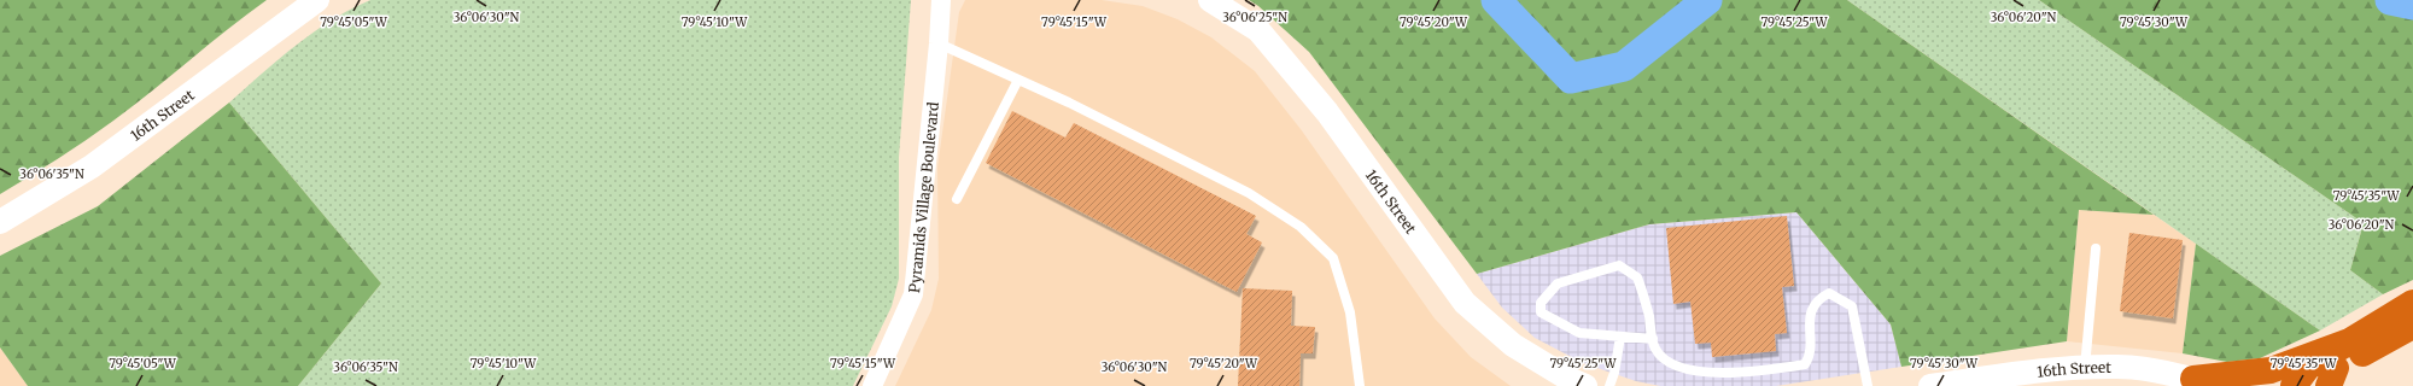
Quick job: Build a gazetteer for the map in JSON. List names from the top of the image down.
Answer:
{
  "streets": {
    "street": ["16th Street", "Pyramids Village Boulevard"]
  },
  "coordinates": [
    "36°06'30\"N",
    "36°06'25\"N",
    "36°06'20\"N",
    "79°45'05\"W",
    "79°45'10\"W",
    "79°45'15\"W",
    "79°45'20\"W",
    "79°45'25\"W",
    "79°45'30\"W",
    "36°06'35\"N",
    "79°45'35\"W"
  ]
}
